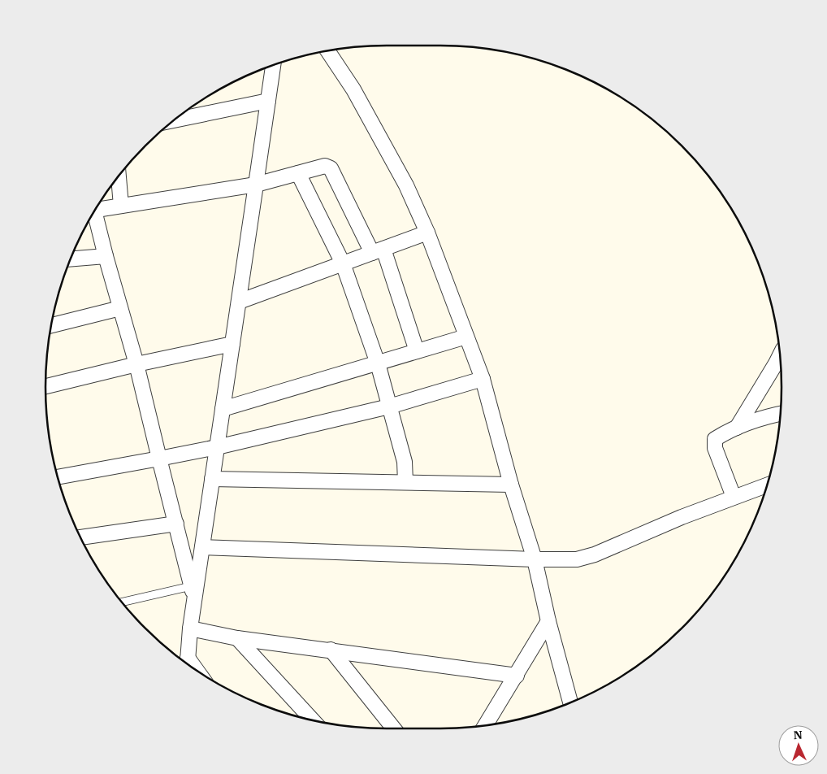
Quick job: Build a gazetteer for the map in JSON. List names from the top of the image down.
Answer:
{
  "north": "top"
}
